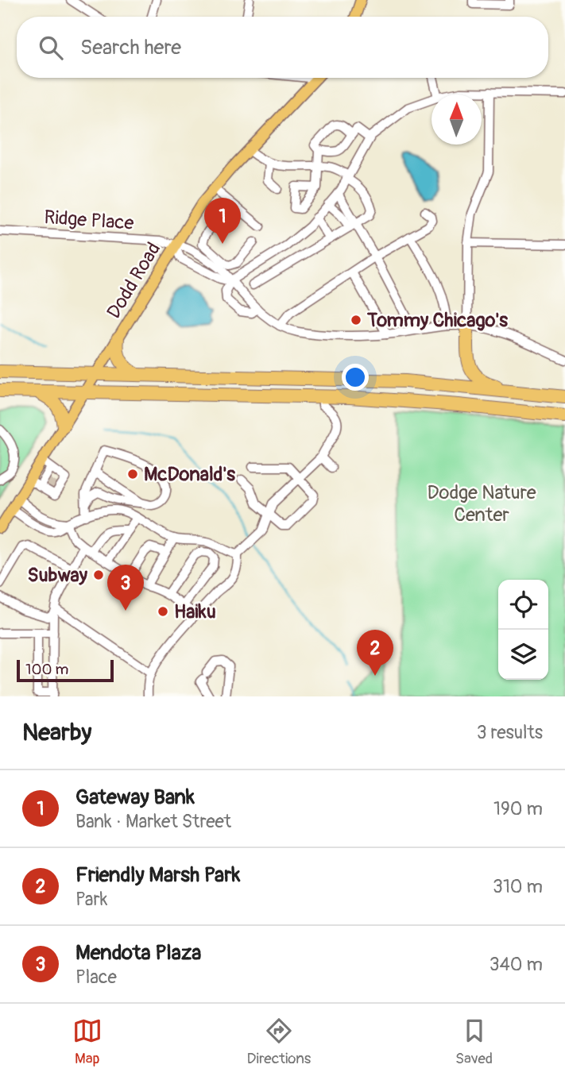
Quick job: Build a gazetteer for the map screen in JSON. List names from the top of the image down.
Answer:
{
  "streets": {
    "main road": ["Dodd Road"],
    "street": ["Ridge Place"]
  },
  "crossings": [
    ["Ridge Place", "Dodd Road"]
  ],
  "parks": ["Dodge Nature Center"],
  "places": [
    "Tommy Chicago's",
    "McDonald's",
    "Subway",
    "Haiku"
  ],
  "scale_bar": "100 m",
  "north": "top",
  "page": {
    "search": "Search here",
    "pins": ["1", "3", "2"],
    "scale": "100 m",
    "heading": ["Nearby", "3 results"],
    "list": [
      {
        "mark": "1",
        "name": "Gateway Bank",
        "note": "Bank · Market Street",
        "value": "190 m"
      },
      {
        "mark": "2",
        "name": "Friendly Marsh Park",
        "note": "Park",
        "value": "310 m"
      },
      {
        "mark": "3",
        "name": "Mendota Plaza",
        "note": "Place",
        "value": "340 m"
      }
    ],
    "nav": ["Map", "Directions", "Saved"]
  }
}
